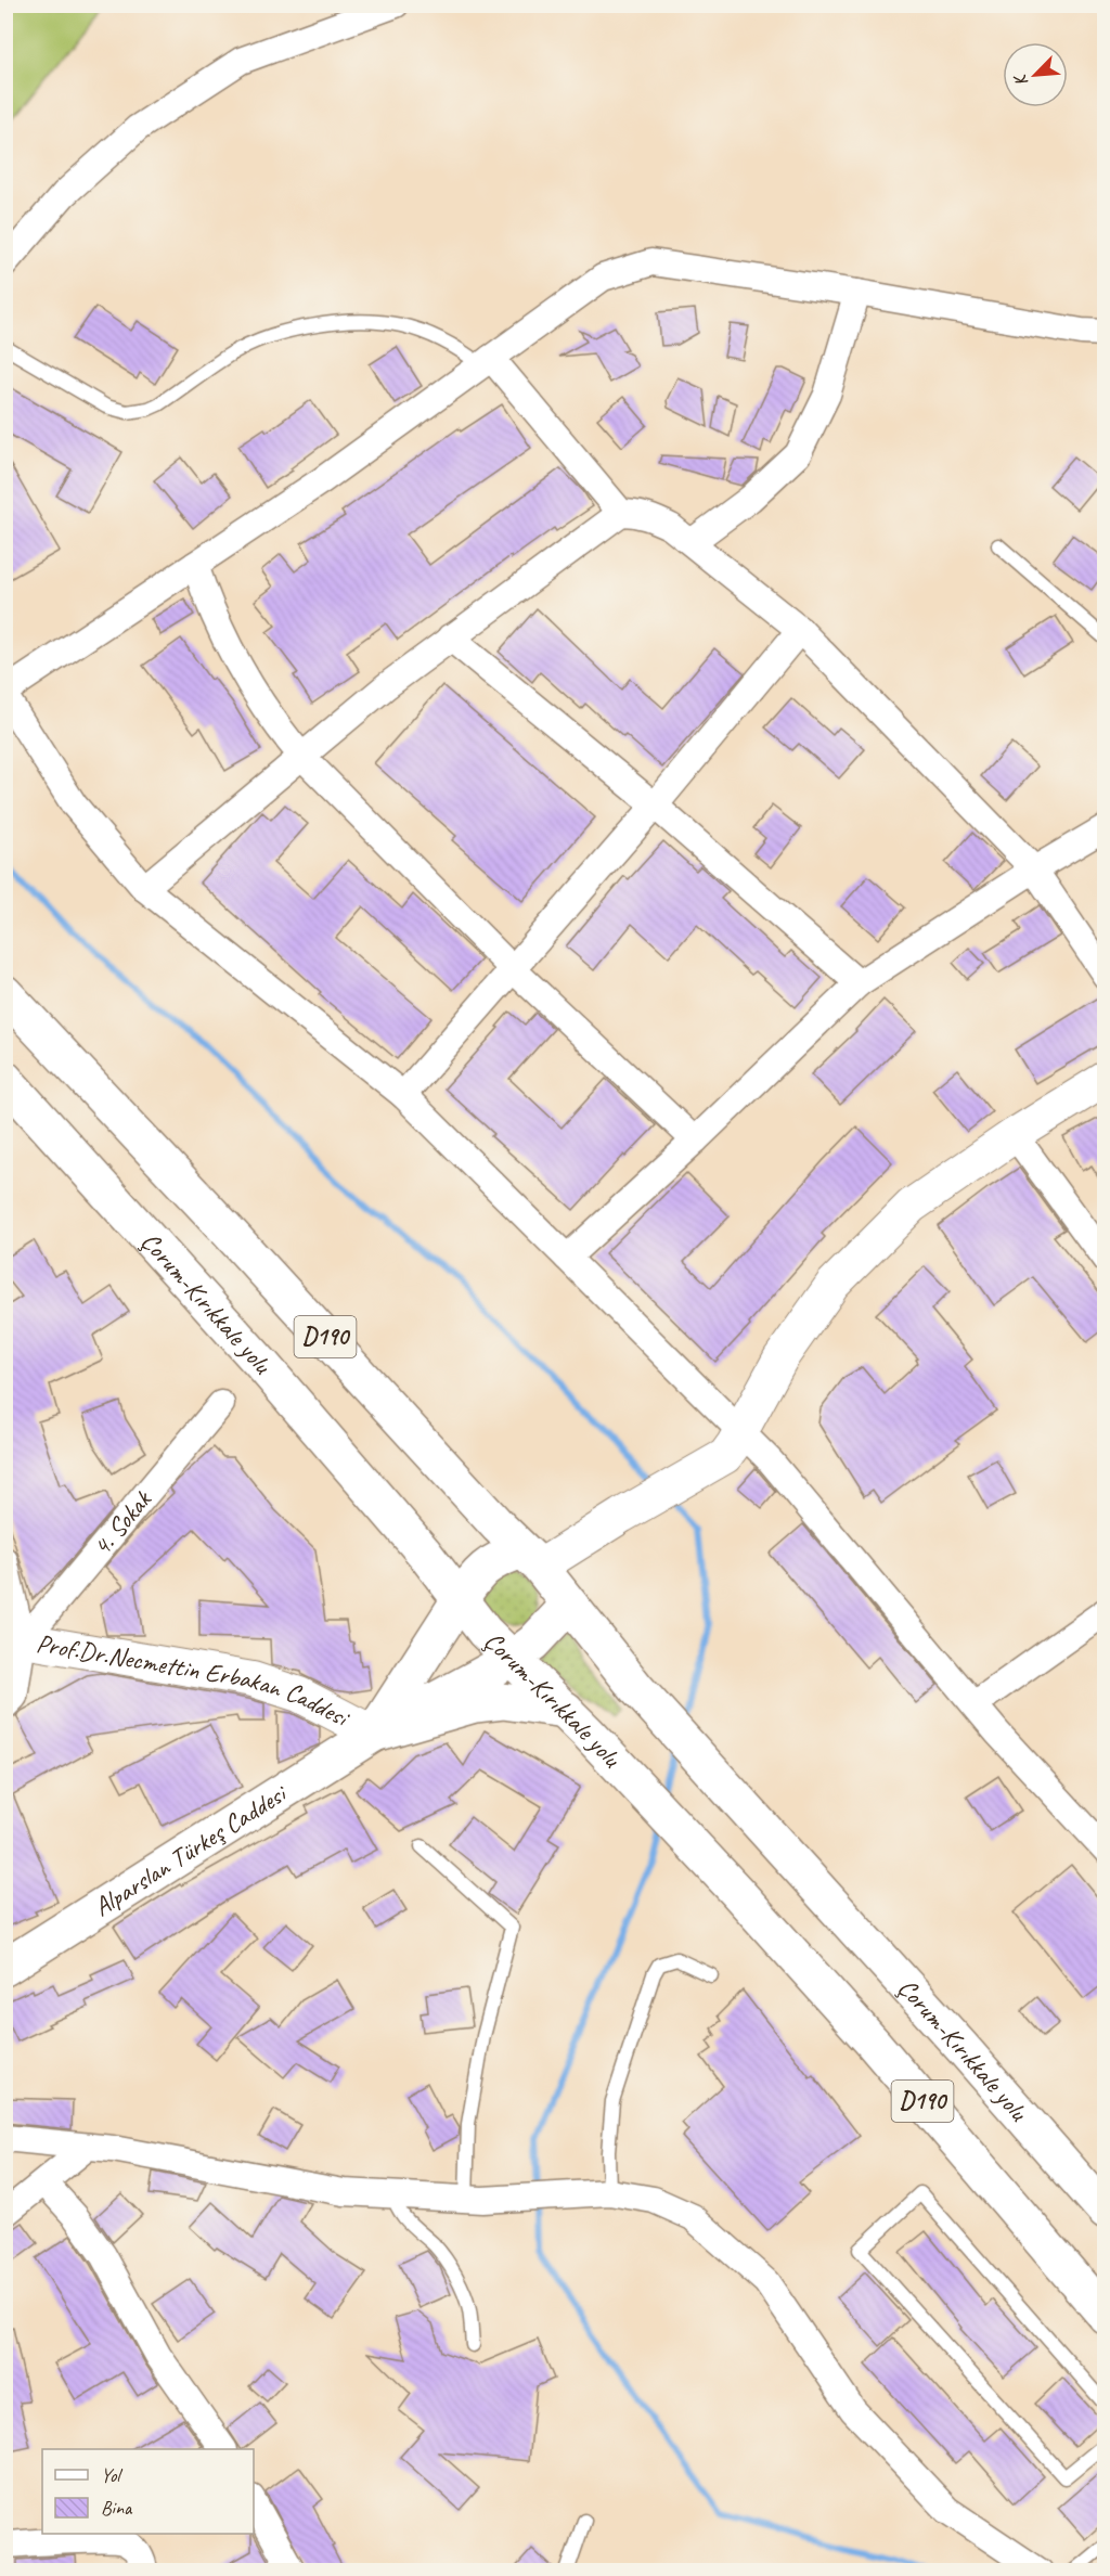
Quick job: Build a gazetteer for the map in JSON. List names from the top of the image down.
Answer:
{
  "streets": {
    "main road": ["Çorum-Kırıkkale yolu", "D190", "Alparslan Türkeş Caddesi"],
    "street": ["4. Sokak", "Prof.Dr.Necmettin Erbakan Caddesi"]
  },
  "crossings": [
    ["4. Sokak", "Prof.Dr.Necmettin Erbakan Caddesi"],
    ["Prof.Dr.Necmettin Erbakan Caddesi", "Alparslan Türkeş Caddesi"]
  ],
  "legend": ["Yol", "Bina"],
  "north": "bottom left"
}
